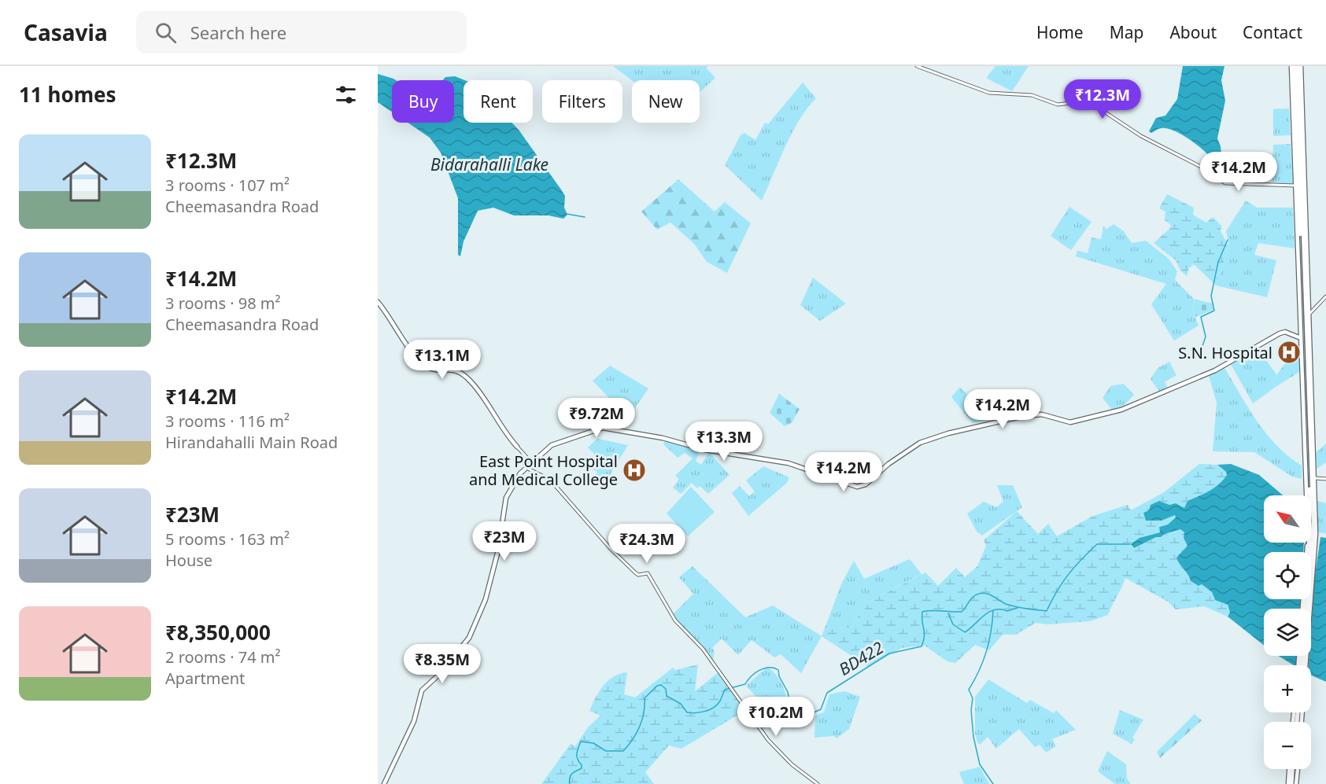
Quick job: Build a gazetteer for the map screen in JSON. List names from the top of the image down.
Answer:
{
  "water": ["Bidarahalli Lake", "BD422"],
  "places": {
    "hospital": ["S.N. Hospital", "East Point Hospital and Medical College"]
  },
  "north": "top left",
  "page": {
    "header": "Casavia",
    "search": "Search here",
    "nav": [
      "Home",
      "Map",
      "About",
      "Contact"
    ],
    "heading": "11 homes",
    "price": [
      "₹12.3M",
      "₹14.2M",
      "₹13.1M",
      "₹14.2M",
      "₹9.72M",
      "₹13.3M",
      "₹14.2M",
      "₹23M",
      "₹24.3M",
      "₹8.35M",
      "₹10.2M"
    ],
    "chip": [
      "Buy",
      "Rent",
      "Filters",
      "New"
    ],
    "list": [
      {
        "name": "₹12.3M",
        "note": "3 rooms · 107 m² · Cheemasandra Road"
      },
      {
        "name": "₹14.2M",
        "note": "3 rooms · 98 m² · Cheemasandra Road"
      },
      {
        "name": "₹14.2M",
        "note": "3 rooms · 116 m² · Hirandahalli Main Road"
      },
      {
        "name": "₹23M",
        "note": "5 rooms · 163 m² · House"
      },
      {
        "name": "₹8,350,000",
        "note": "2 rooms · 74 m² · Apartment"
      }
    ],
    "map_buttons": ["+", "−"]
  }
}
